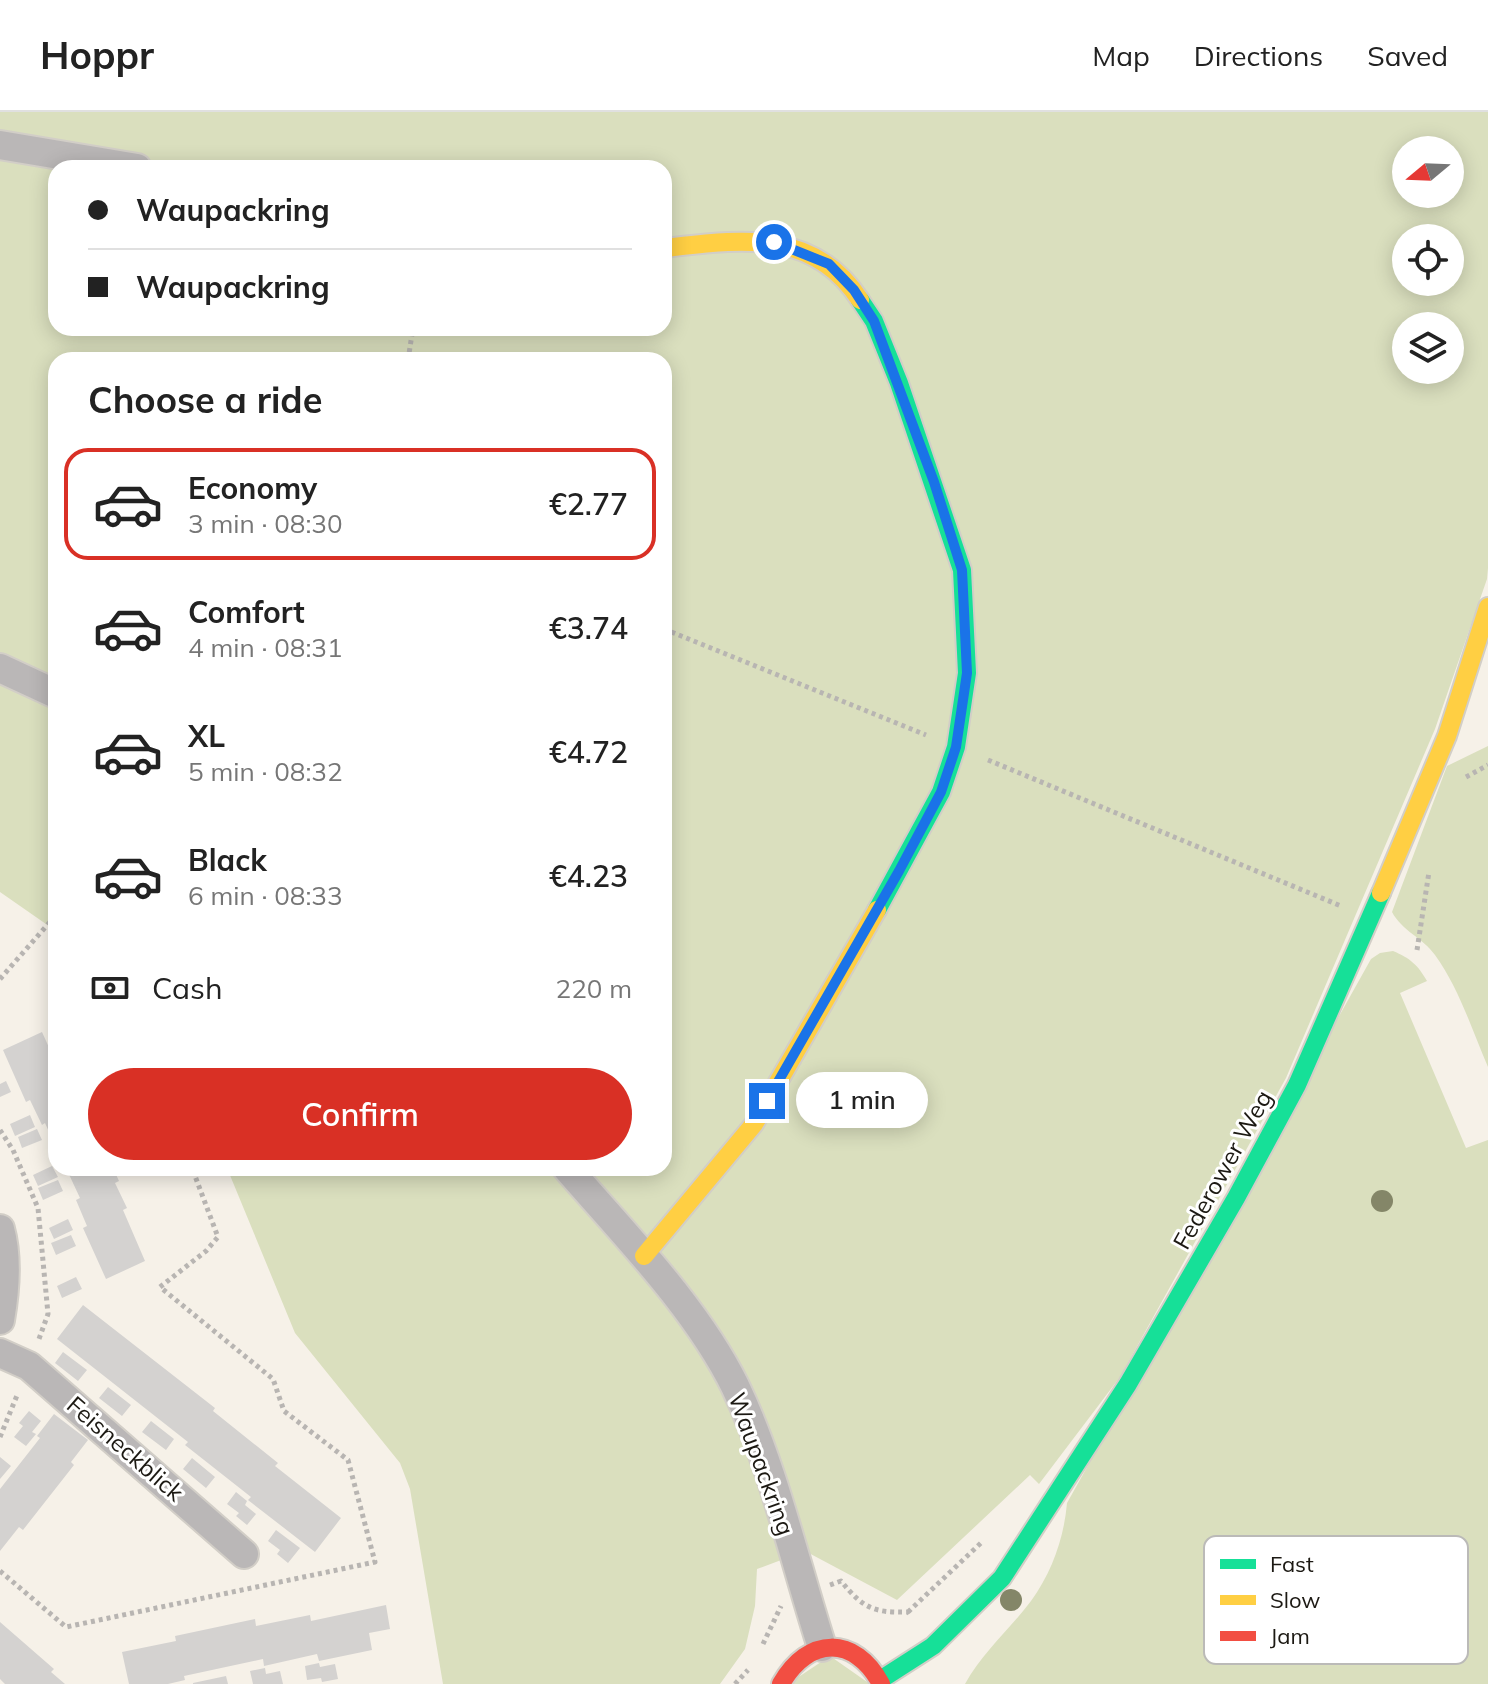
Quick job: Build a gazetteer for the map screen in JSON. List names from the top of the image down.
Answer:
{
  "streets": {
    "street": ["Federower Weg", "Feisneckblick", "Waupackring"]
  },
  "legend": ["Fast", "Slow", "Jam"],
  "north": "left",
  "page": {
    "header": "Hoppr",
    "nav": ["Map", "Directions", "Saved"],
    "banner": ["Waupackring", "Waupackring"],
    "heading": "Choose a ride",
    "list": [
      {
        "name": "Economy",
        "note": "3 min · 08:30",
        "value": "€2.77"
      },
      {
        "name": "Comfort",
        "note": "4 min · 08:31",
        "value": "€3.74"
      },
      {
        "name": "XL",
        "note": "5 min · 08:32",
        "value": "€4.72"
      },
      {
        "name": "Black",
        "note": "6 min · 08:33",
        "value": "€4.23"
      }
    ],
    "pay": ["Cash", "220 m"],
    "buttons": "Confirm",
    "bubble": "1 min"
  }
}
